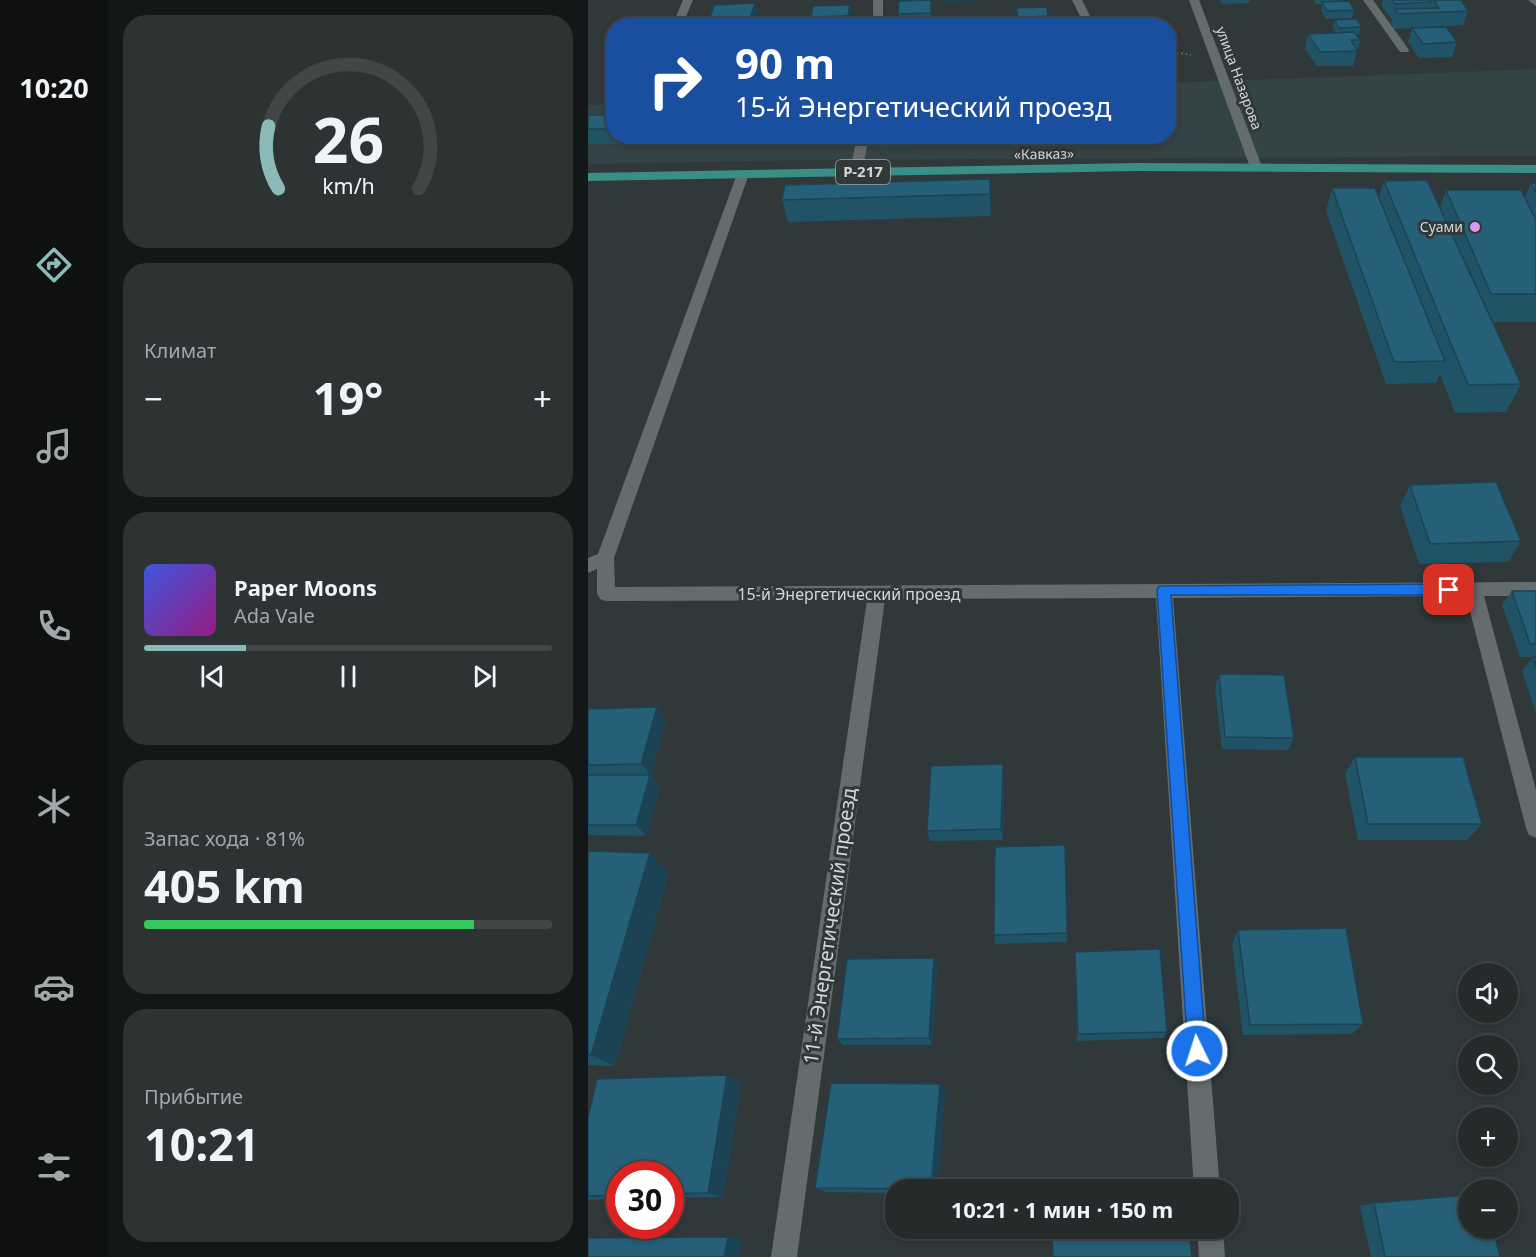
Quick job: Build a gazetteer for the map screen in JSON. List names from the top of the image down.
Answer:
{
  "streets": {
    "highway": ["«Кавказ»", "Р-217"],
    "street": ["улица Назарова", "15-й Энергетический проезд", "11-й Энергетический проезд"]
  },
  "crossings": [
    ["улица Назарова", "«Кавказ»"],
    ["«Кавказ»", "15-й Энергетический проезд"],
    ["15-й Энергетический проезд", "11-й Энергетический проезд"]
  ],
  "places": ["Суами"],
  "page": {
    "tabs": "10:20",
    "turn": ["90 m", "15-й Энергетический проезд"],
    "tile": [
      "Климат",
      ["Запас хода · 81%", "405 km"],
      ["Прибытие", "10:21"]
    ],
    "heat": ["−", "19°", "+"],
    "song": ["Paper Moons", "Ada Vale"],
    "map_buttons": ["+", "−"],
    "limit": "30",
    "trip": "10:21 · 1 мин · 150 m",
    "gauge": ["26", "km/h"]
  }
}
